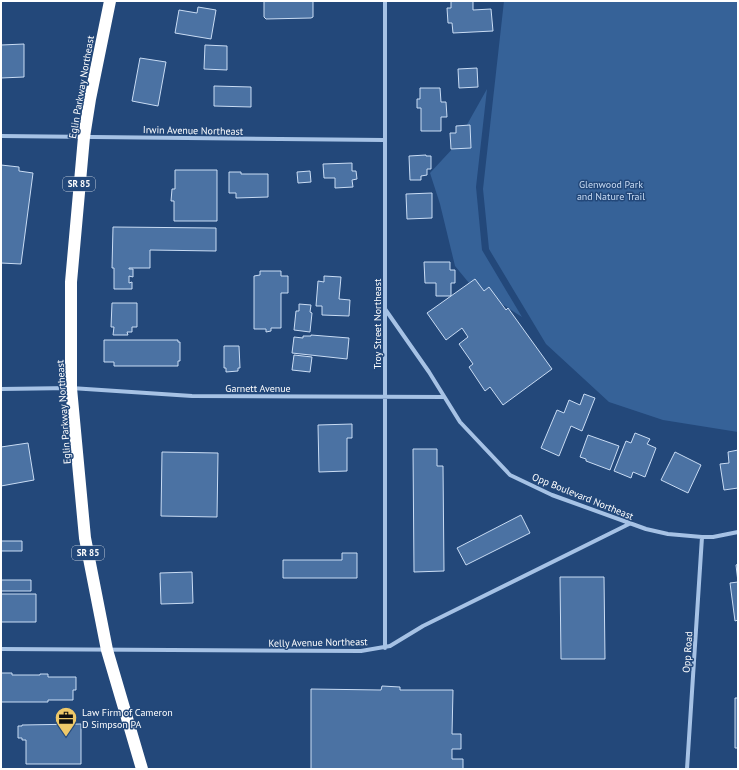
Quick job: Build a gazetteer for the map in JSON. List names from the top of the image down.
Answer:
{
  "streets": {
    "highway": ["Eglin Parkway Northeast", "SR 85"],
    "street": [
      "Irwin Avenue Northeast",
      "Troy Street Northeast",
      "Garnett Avenue",
      "Opp Boulevard Northeast",
      "Kelly Avenue Northeast",
      "Opp Road"
    ]
  },
  "crossings": [
    ["Eglin Parkway Northeast", "Irwin Avenue Northeast"],
    ["Eglin Parkway Northeast", "Garnett Avenue"],
    ["Eglin Parkway Northeast", "Kelly Avenue Northeast"],
    ["Irwin Avenue Northeast", "Troy Street Northeast"],
    ["Troy Street Northeast", "Garnett Avenue"],
    ["Troy Street Northeast", "Opp Boulevard Northeast"],
    ["Troy Street Northeast", "Kelly Avenue Northeast"],
    ["Garnett Avenue", "Opp Boulevard Northeast"],
    ["Opp Boulevard Northeast", "Kelly Avenue Northeast"],
    ["Opp Boulevard Northeast", "Opp Road"]
  ],
  "parks": ["Glenwood Park and Nature Trail"],
  "places": {
    "office": ["Law Firm of Cameron D Simpson PA"]
  }
}
